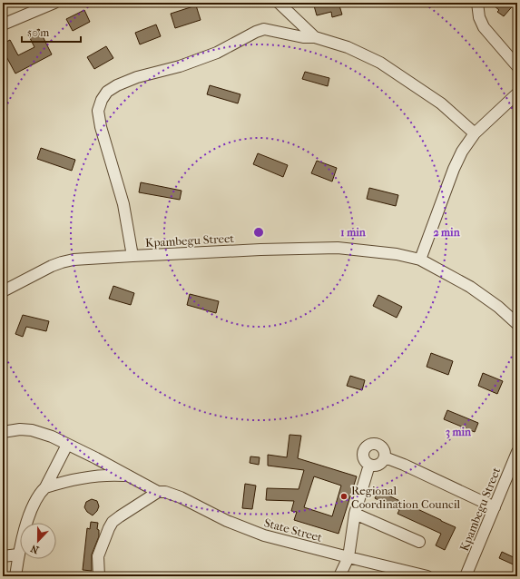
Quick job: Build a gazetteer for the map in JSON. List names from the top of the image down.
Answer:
{
  "streets": {
    "street": ["Kpambegu Street", "State Street"]
  },
  "places": ["Regional Coordination Council"],
  "scale_bar": "50 m",
  "north": "bottom",
  "rings": ["1 min", "2 min", "3 min"]
}
